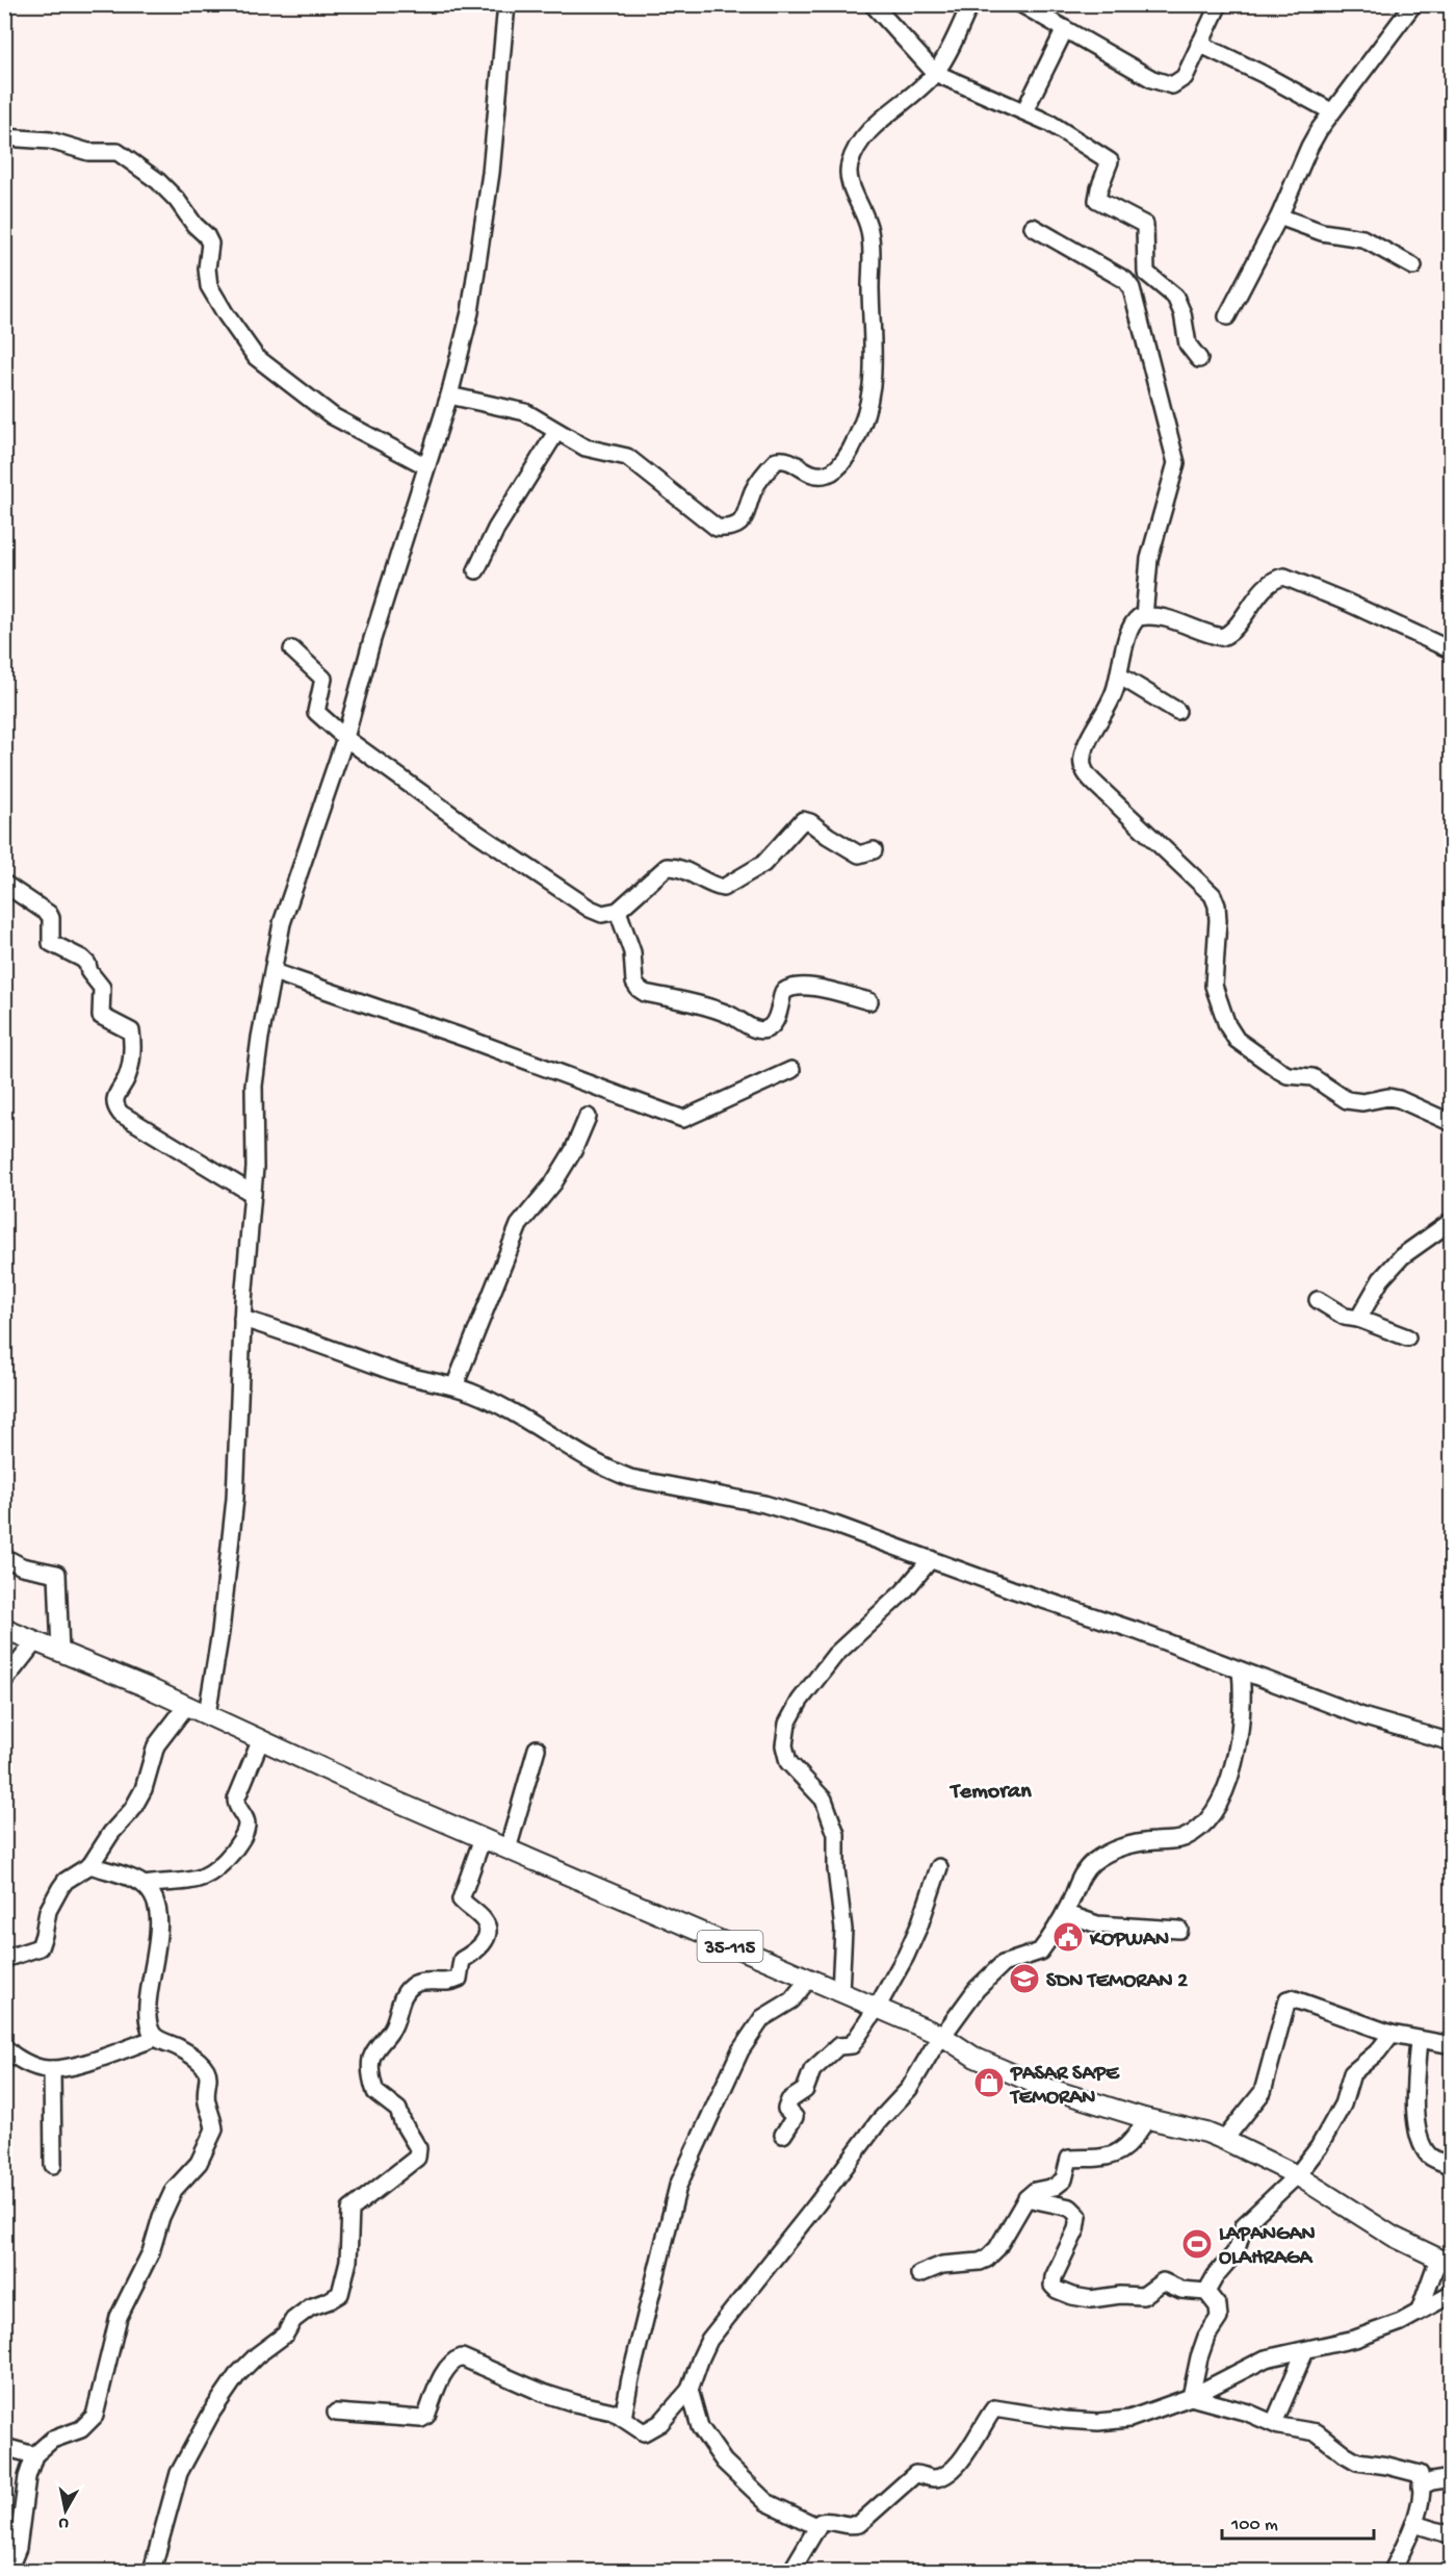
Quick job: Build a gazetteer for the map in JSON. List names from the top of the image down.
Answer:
{
  "streets": {
    "main road": ["35-115"]
  },
  "districts": ["Temoran"],
  "places": {
    "public building": ["KOPWAN"],
    "school or university": ["SDN TEMORAN 2"],
    "shop": ["PASAR SAPE TEMORAN"],
    "sports": ["LAPANGAN OLAHRAGA"]
  },
  "scale_bar": "100 m",
  "north": "bottom"
}
